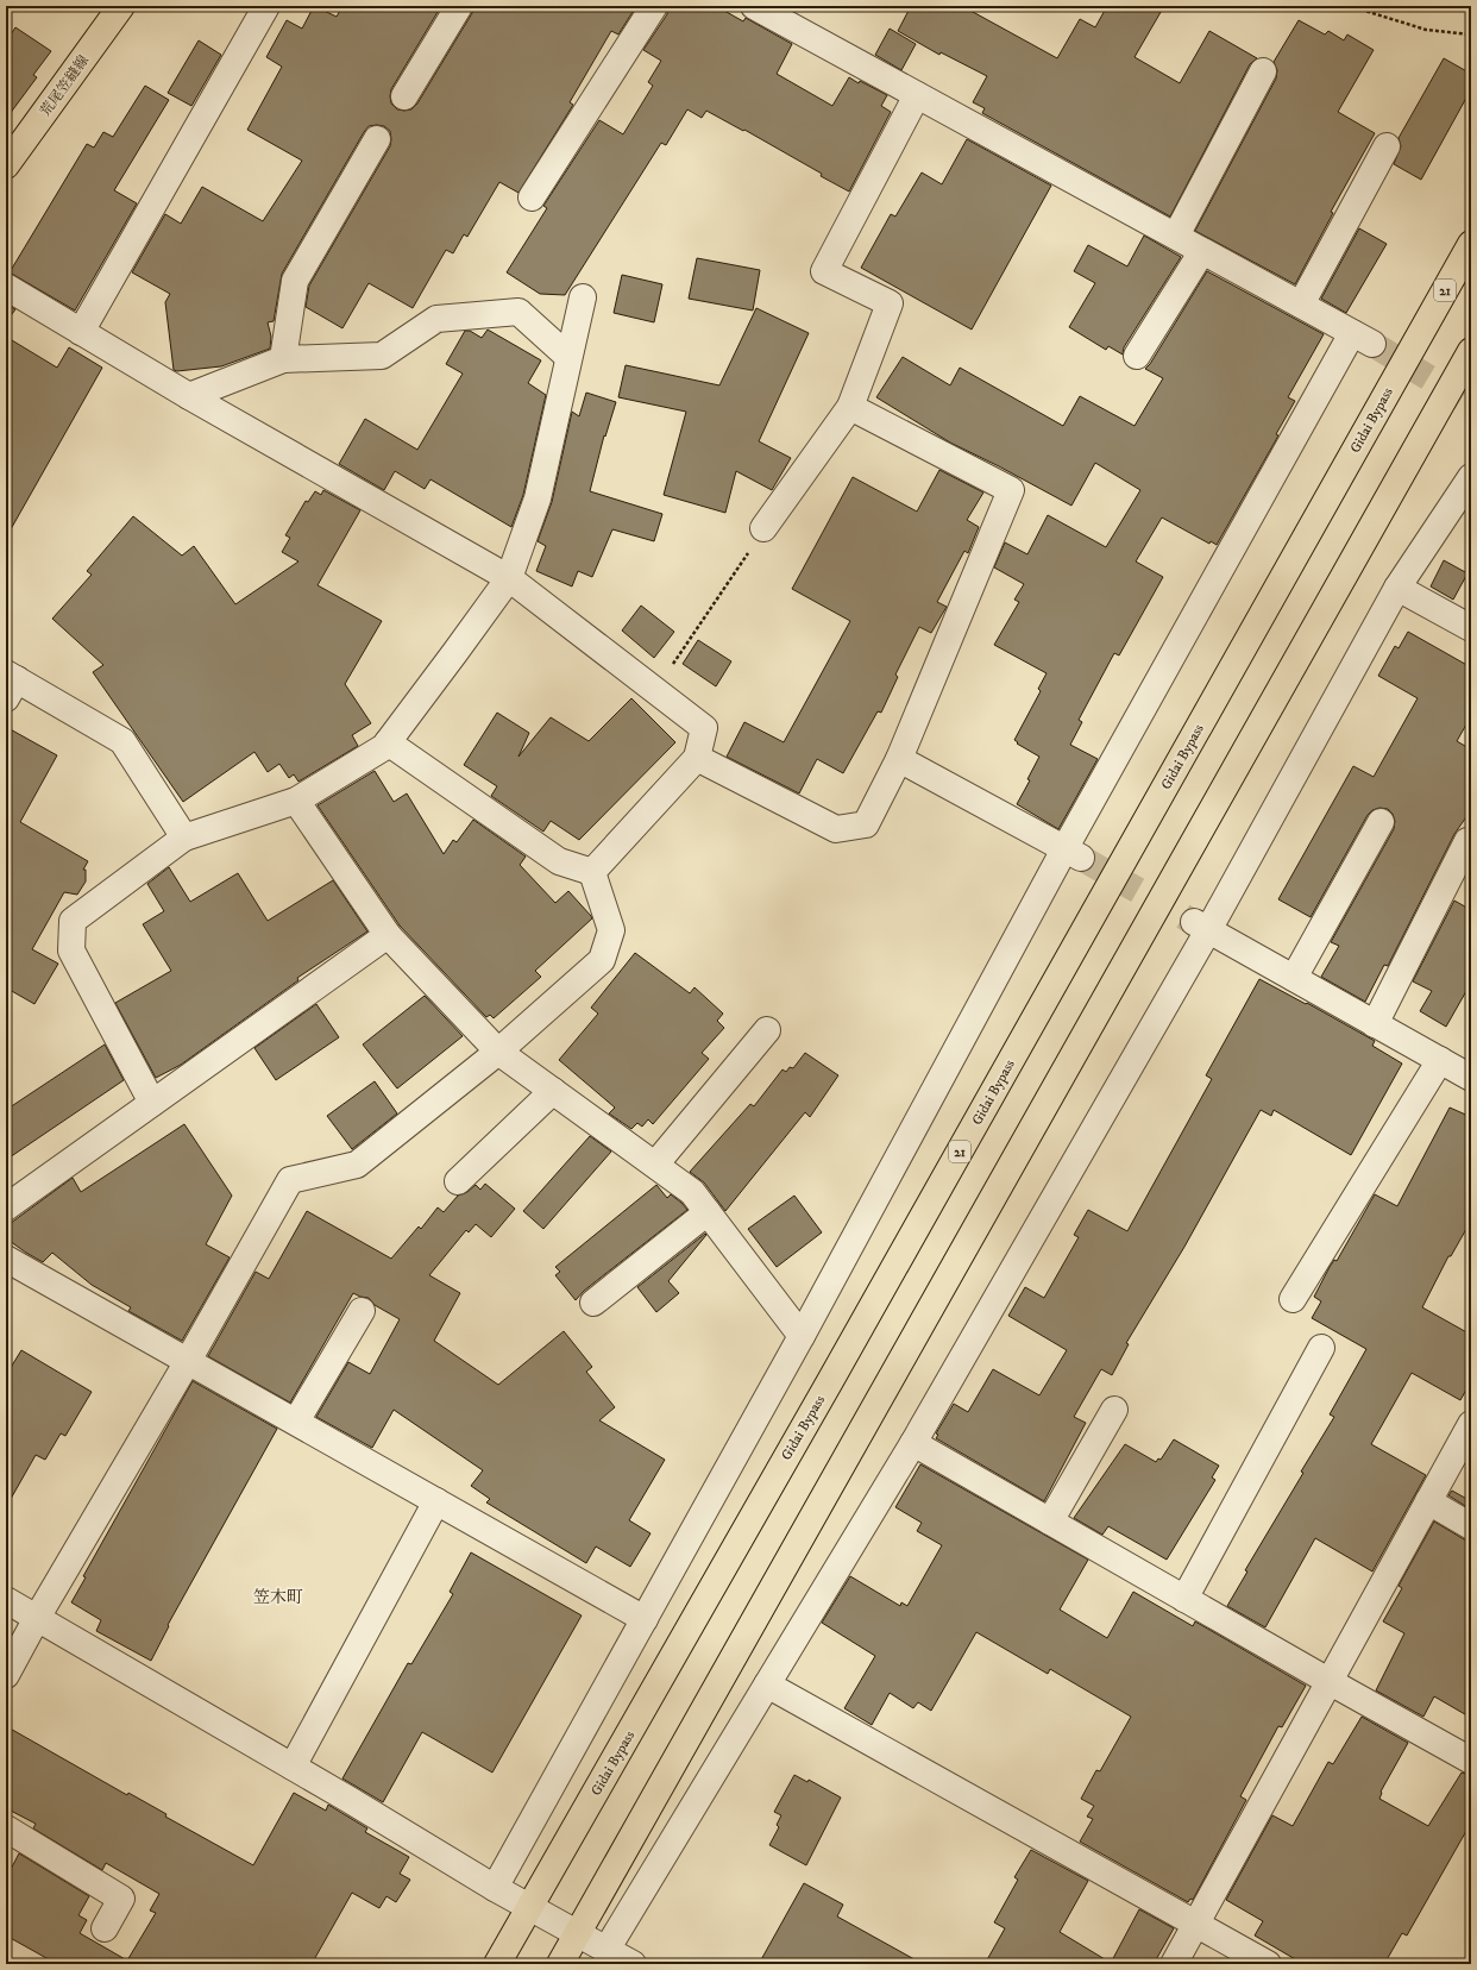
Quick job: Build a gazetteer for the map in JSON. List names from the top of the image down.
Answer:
{
  "streets": {
    "main road": ["荒尾笠縫線", "21", "Gidai Bypass"]
  },
  "districts": ["笠木町"]
}
